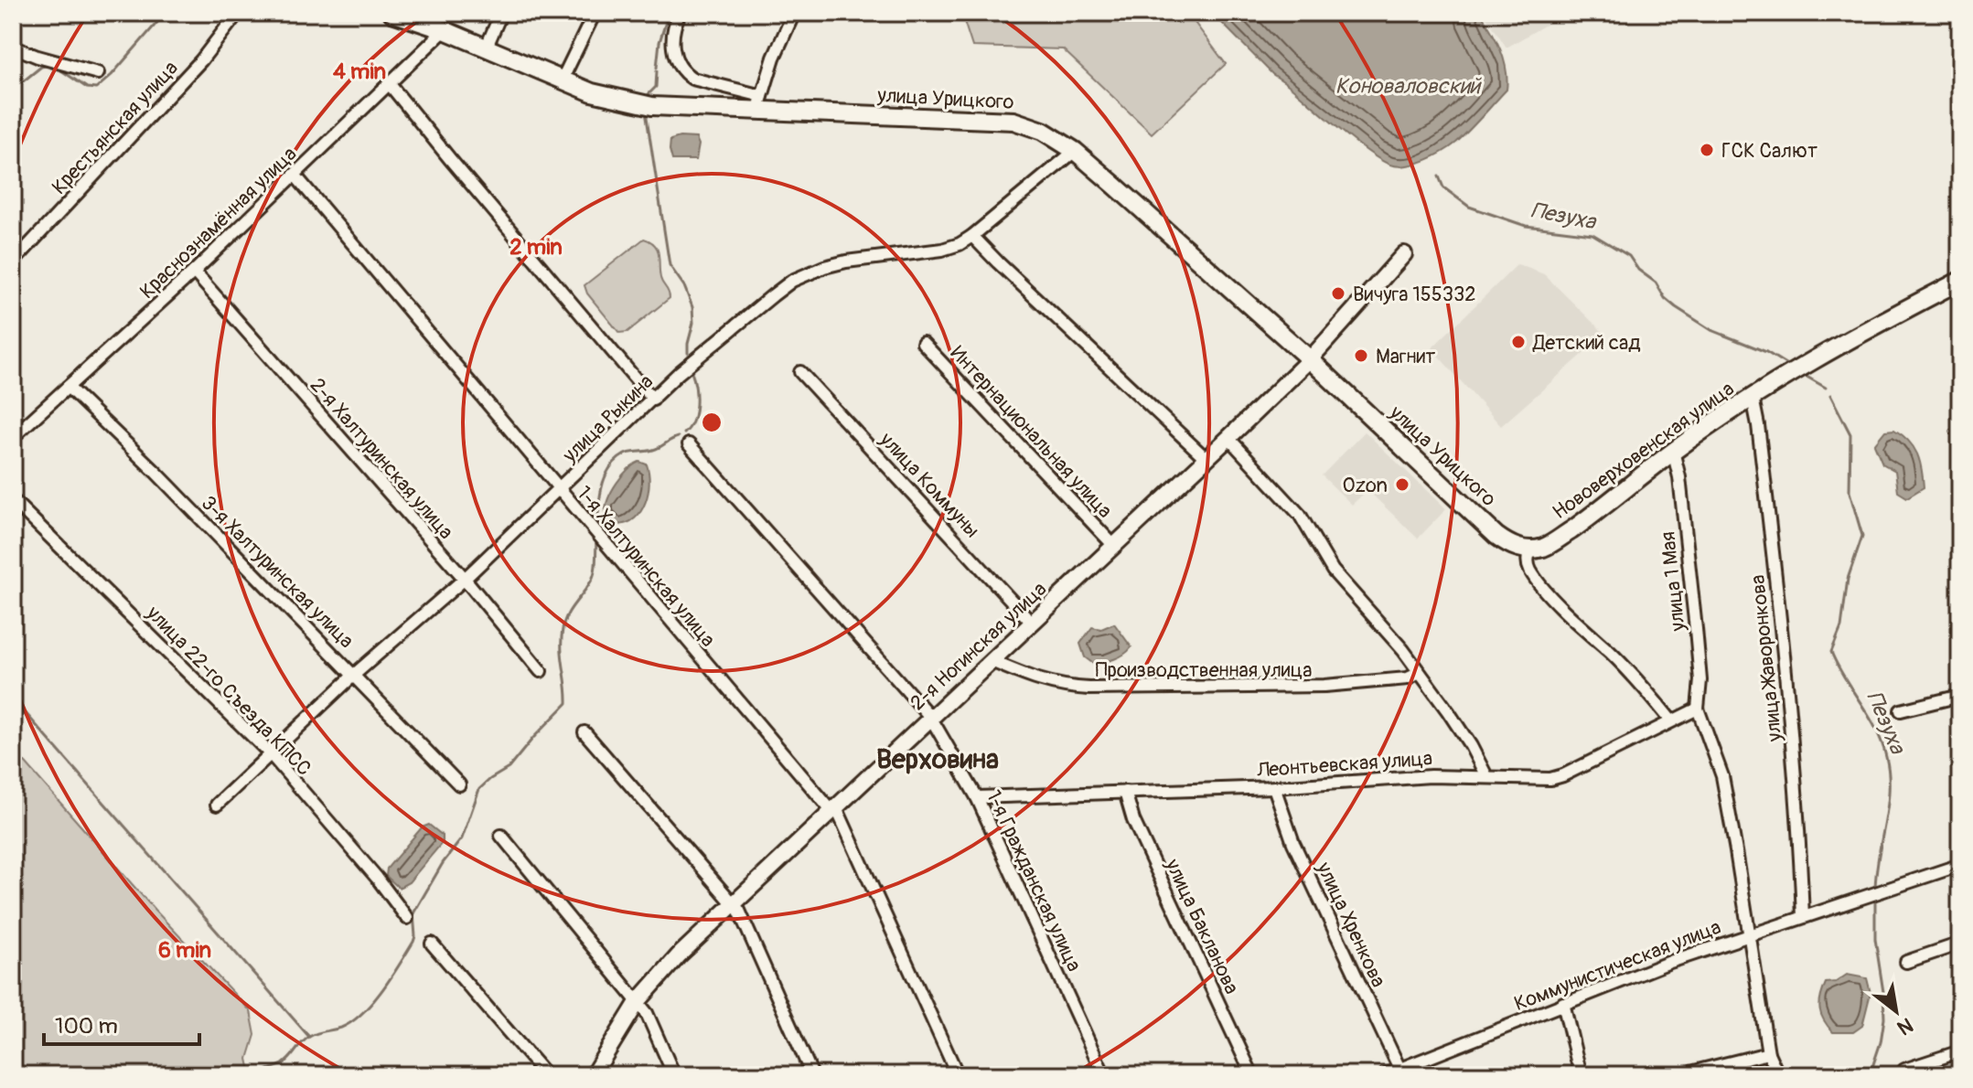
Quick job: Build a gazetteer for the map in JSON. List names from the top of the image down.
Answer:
{
  "streets": {
    "main road": ["улица Урицкого", "Нововерховенская улица"],
    "street": [
      "Крестьянская улица",
      "Краснознамённая улица",
      "улица Рыкина",
      "Интернациональная улица",
      "2-я Халтуринская улица",
      "улица Коммуны",
      "1-я Халтуринская улица",
      "3-я Халтуринская улица",
      "улица 1 Мая",
      "2-я Ногинская улица",
      "улица Жаворонкова",
      "Производственная улица",
      "улица 22-го Съезда КПСС",
      "Леонтьевская улица",
      "1-я Гражданская улица",
      "улица Хренкова",
      "улица Бакланова",
      "Коммунистическая улица"
    ]
  },
  "crossings": [
    ["улица Урицкого", "Краснознамённая улица"],
    ["улица Урицкого", "улица Рыкина"],
    ["улица Урицкого", "Нововерховенская улица"],
    ["улица Урицкого", "2-я Ногинская улица"],
    ["Краснознамённая улица", "2-я Халтуринская улица"],
    ["Краснознамённая улица", "1-я Халтуринская улица"],
    ["Краснознамённая улица", "3-я Халтуринская улица"],
    ["улица Рыкина", "2-я Халтуринская улица"],
    ["улица Рыкина", "1-я Халтуринская улица"],
    ["улица Рыкина", "3-я Халтуринская улица"],
    ["улица Рыкина", "улица 22-го Съезда КПСС"],
    ["Интернациональная улица", "2-я Ногинская улица"],
    ["Нововерховенская улица", "улица 1 Мая"],
    ["Нововерховенская улица", "улица Жаворонкова"],
    ["улица Коммуны", "2-я Ногинская улица"],
    ["1-я Халтуринская улица", "2-я Ногинская улица"],
    ["улица 1 Мая", "Леонтьевская улица"],
    ["2-я Ногинская улица", "Производственная улица"],
    ["2-я Ногинская улица", "1-я Гражданская улица"],
    ["улица Жаворонкова", "Коммунистическая улица"],
    ["Леонтьевская улица", "1-я Гражданская улица"],
    ["Леонтьевская улица", "улица Хренкова"],
    ["Леонтьевская улица", "улица Бакланова"],
    ["улица Хренкова", "Коммунистическая улица"]
  ],
  "districts": ["Верховина"],
  "water": ["Коноваловский", "Пезуха"],
  "places": [
    "ГСК Салют",
    "Вичуга 155332",
    "Детский сад",
    "Магнит",
    "Ozon"
  ],
  "scale_bar": "100 m",
  "north": "bottom right",
  "rings": ["4 min", "2 min", "6 min"]
}
